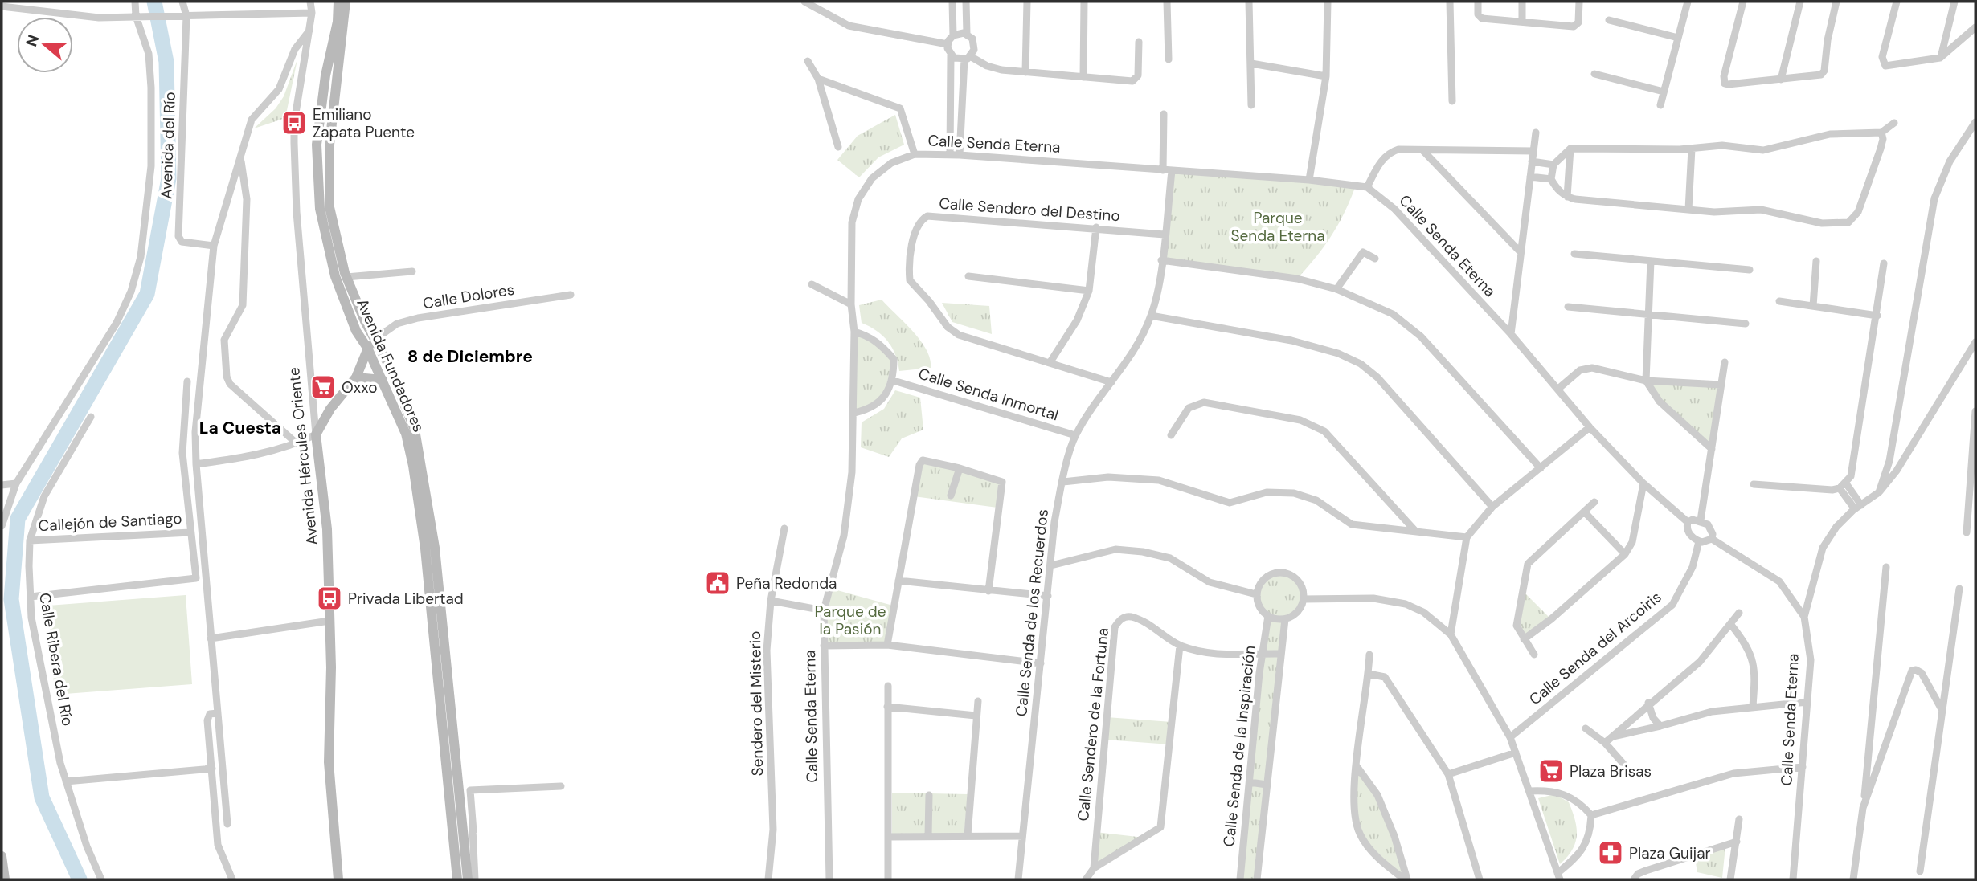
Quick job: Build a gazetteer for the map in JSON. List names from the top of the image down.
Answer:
{
  "streets": {
    "main road": ["Avenida Fundadores", "Avenida Hércules Oriente"],
    "street": [
      "Calle Senda Eterna",
      "Avenida del Río",
      "Calle Sendero del Destino",
      "Calle Dolores",
      "Calle Senda Inmortal",
      "Callejón de Santiago",
      "Calle Senda de los Recuerdos",
      "Calle Senda del Arcoiris",
      "Calle Ribera del Río",
      "Sendero del Misterio",
      "Calle Sendero de la Fortuna",
      "Calle Senda de la Inspiración"
    ]
  },
  "crossings": [
    ["Calle Senda Eterna", "Calle Senda Inmortal"],
    ["Calle Senda Eterna", "Calle Senda de los Recuerdos"],
    ["Calle Senda Eterna", "Calle Senda del Arcoiris"],
    ["Calle Sendero del Destino", "Calle Senda de los Recuerdos"],
    ["Calle Dolores", "Avenida Fundadores"],
    ["Calle Senda Inmortal", "Calle Senda de los Recuerdos"],
    ["Callejón de Santiago", "Calle Ribera del Río"],
    ["Calle Sendero de la Fortuna", "Calle Senda de la Inspiración"]
  ],
  "districts": ["8 de Diciembre", "La Cuesta"],
  "parks": ["Parque Senda Eterna", "Parque de la Pasión"],
  "places": {
    "bus stop": ["Emiliano Zapata Puente", "Privada Libertad"],
    "supermarket": ["Oxxo", "Plaza Brisas"],
    "public building": ["Peña Redonda"],
    "pharmacy": ["Plaza Guijar"]
  },
  "north": "left"
}
